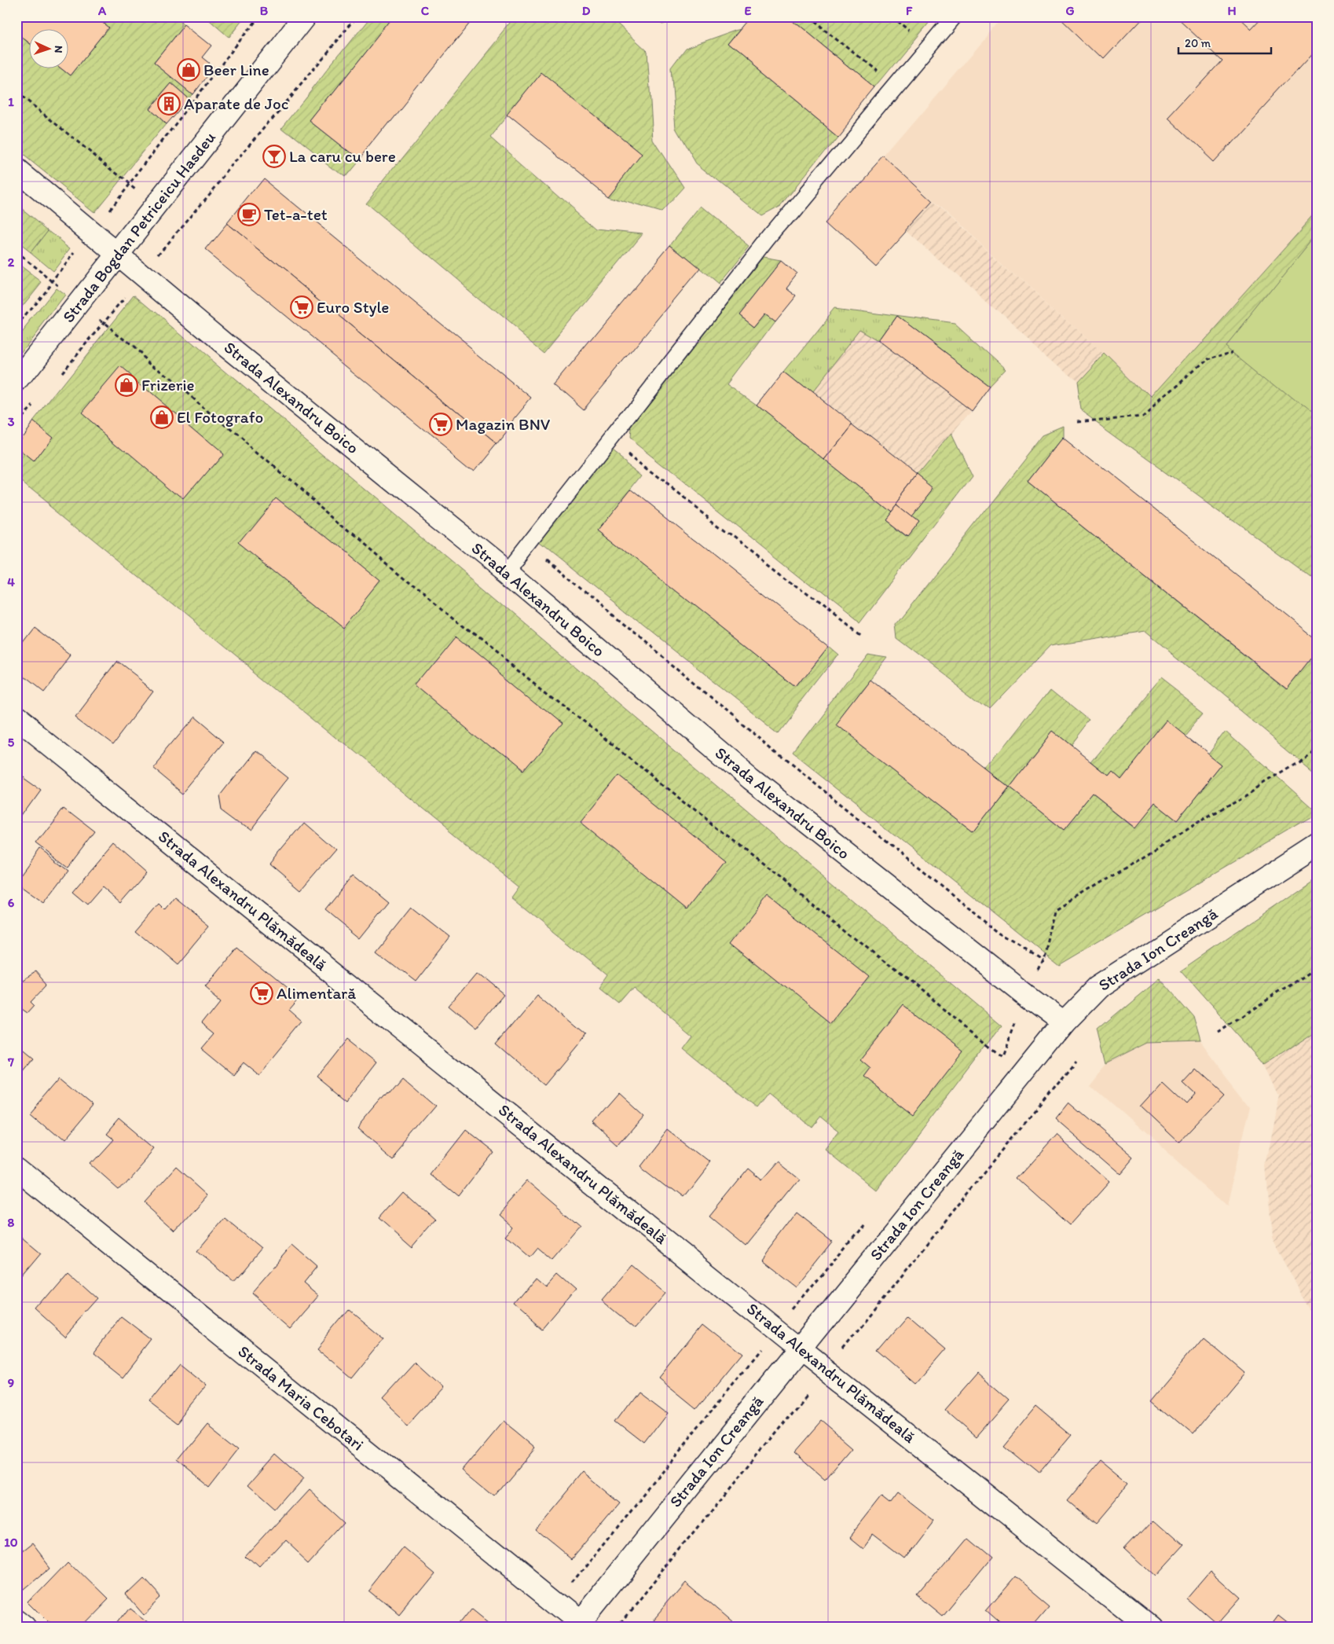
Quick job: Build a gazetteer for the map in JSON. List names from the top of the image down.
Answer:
{
  "streets": {
    "street": [
      "Strada Bogdan Petriceicu Hasdeu",
      "Strada Alexandru Boico",
      "Strada Alexandru Plămădeală",
      "Strada Ion Creangă",
      "Strada Maria Cebotari"
    ]
  },
  "crossings": [
    ["Strada Bogdan Petriceicu Hasdeu", "Strada Alexandru Boico"],
    ["Strada Alexandru Boico", "Strada Ion Creangă"],
    ["Strada Alexandru Plămădeală", "Strada Ion Creangă"],
    ["Strada Ion Creangă", "Strada Maria Cebotari"]
  ],
  "places": {
    "shop": ["Beer Line", "Frizerie", "El Fotografo"],
    "building": ["Aparate de Joc"],
    "bar": ["La caru cu bere"],
    "cafe": ["Tet-a-tet"],
    "supermarket": ["Euro Style", "Magazin BNV", "Alimentară"]
  },
  "scale_bar": "20 m",
  "north": "right",
  "grid": {
    "columns": [
      "A",
      "B",
      "C",
      "D",
      "E",
      "F",
      "G",
      "H"
    ],
    "rows": [
      "1",
      "2",
      "3",
      "4",
      "5",
      "6",
      "7",
      "8",
      "9",
      "10"
    ]
  }
}
